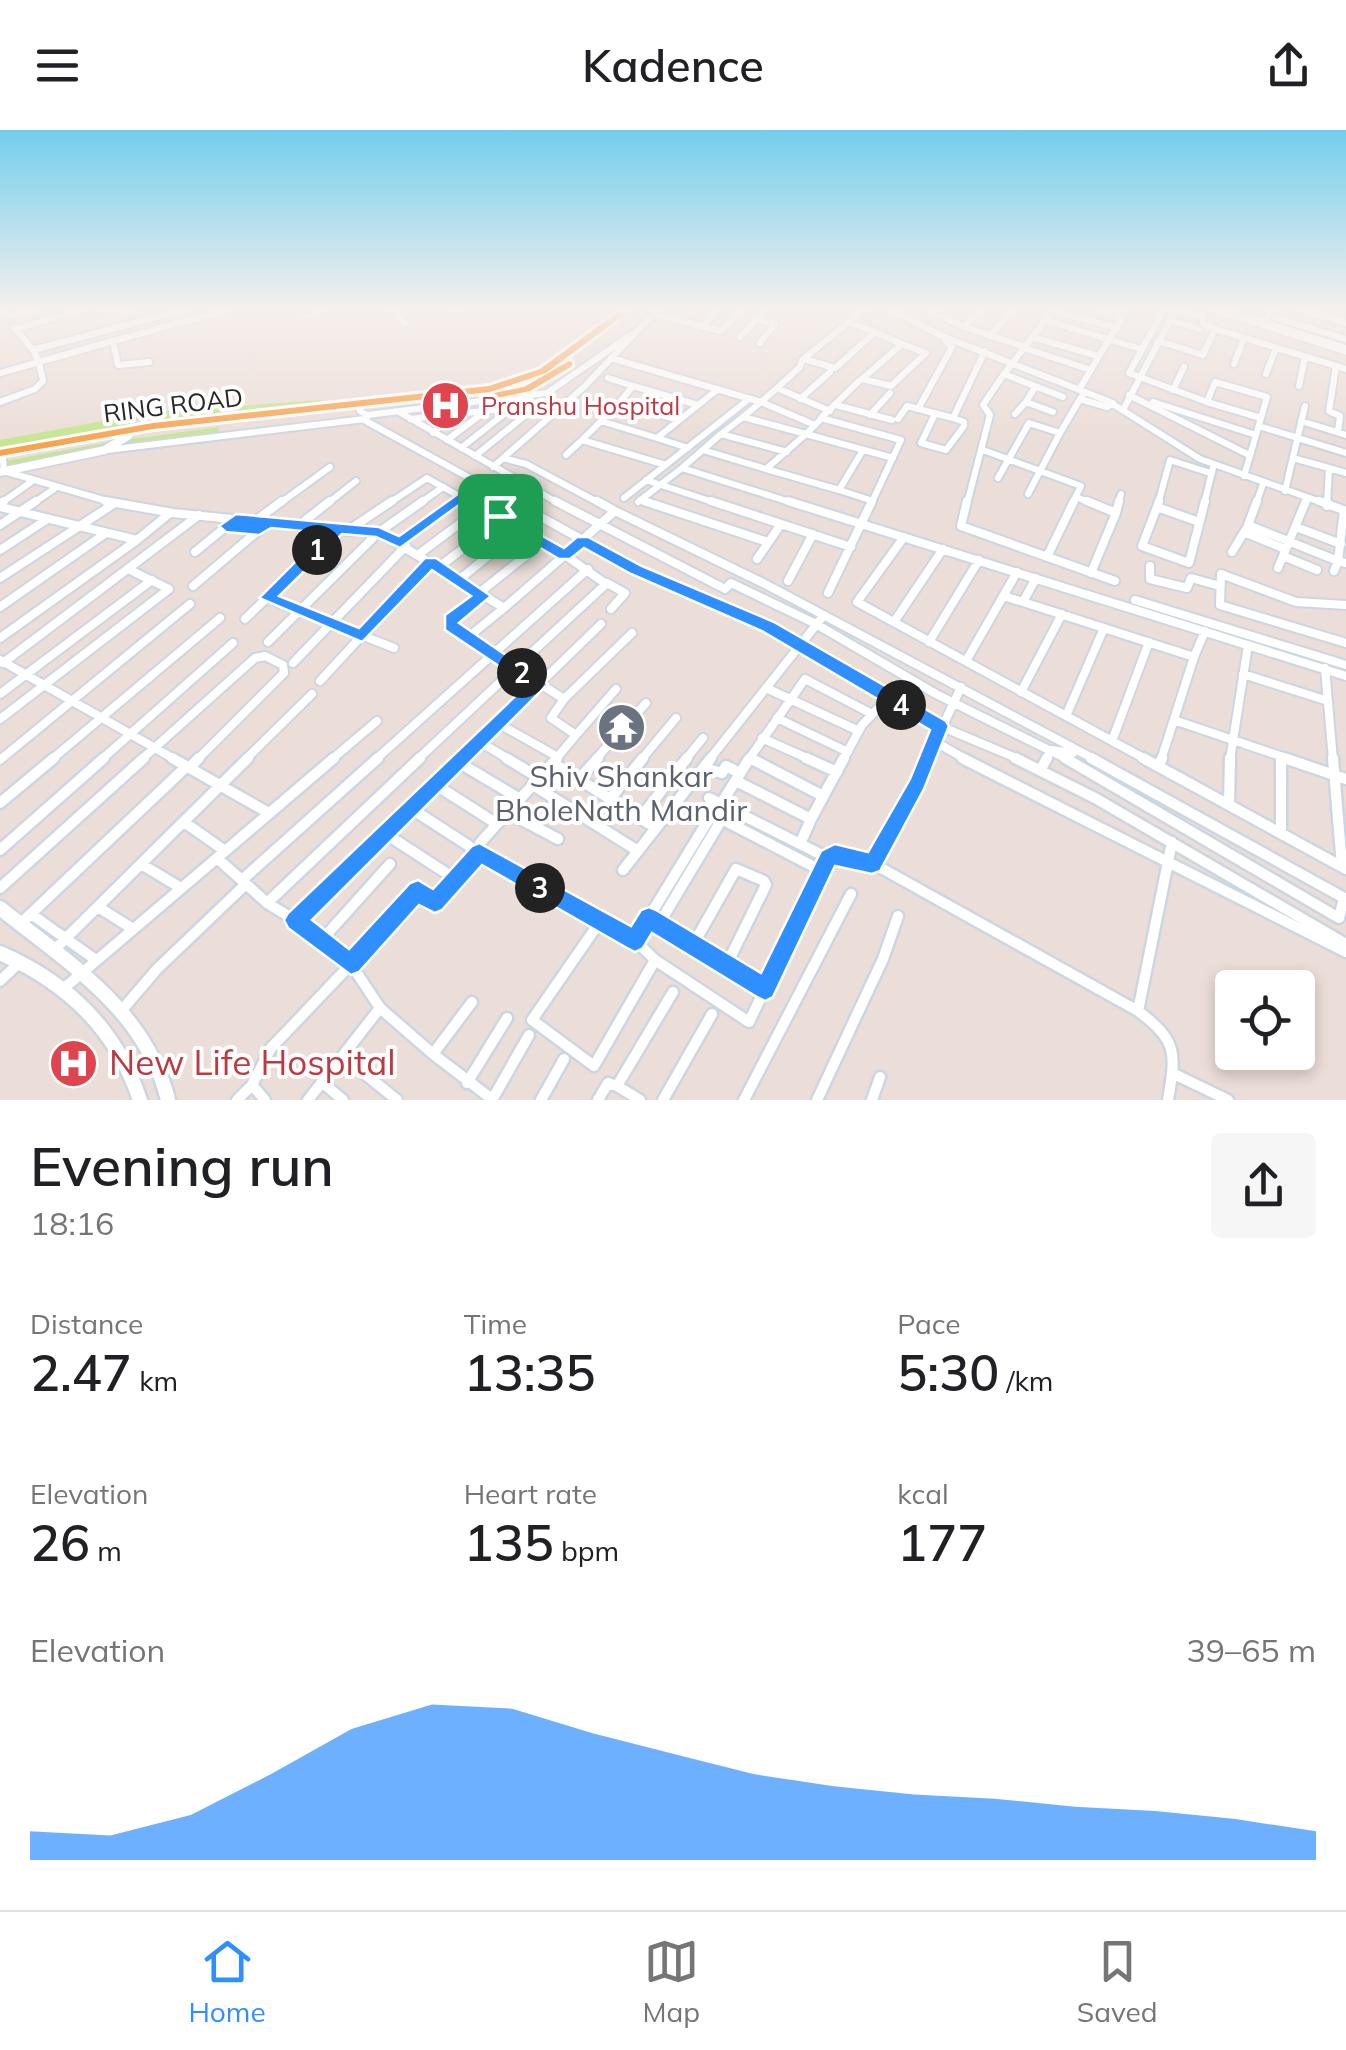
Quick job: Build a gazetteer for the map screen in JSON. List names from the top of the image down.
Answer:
{
  "streets": {
    "main road": ["RING ROAD"]
  },
  "places": {
    "hospital": ["Pranshu Hospital", "New Life Hospital"],
    "temple": ["Shiv Shankar BholeNath Mandir"]
  },
  "page": {
    "header": "Kadence",
    "pins": [
      "1",
      "2",
      "4",
      "3"
    ],
    "heading": ["Evening run", "18:16"],
    "stats": [
      ["Distance", "2.47 km"],
      ["Time", "13:35"],
      ["Pace", "5:30 /km"],
      ["Elevation", "26 m"],
      ["Heart rate", "135 bpm"],
      ["kcal", "177"]
    ],
    "chart": ["Elevation", "39–65 m"],
    "tabs": ["Home", "Map", "Saved"]
  }
}
